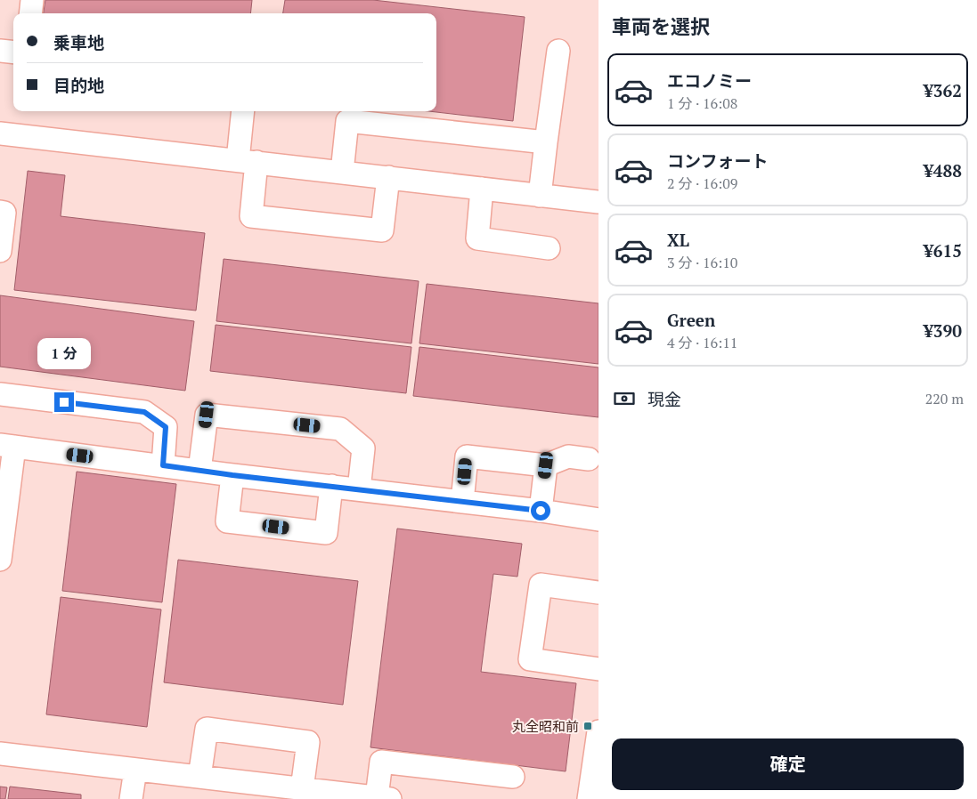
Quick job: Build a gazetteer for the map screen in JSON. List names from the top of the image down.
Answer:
{
  "places": {
    "transit": ["丸全昭和前"]
  },
  "page": {
    "heading": "車両を選択",
    "banner": ["乗車地", "目的地"],
    "list": [
      {
        "name": "エコノミー",
        "note": "1 分 · 16:08",
        "value": "¥362"
      },
      {
        "name": "コンフォート",
        "note": "2 分 · 16:09",
        "value": "¥488"
      },
      {
        "name": "XL",
        "note": "3 分 · 16:10",
        "value": "¥615"
      },
      {
        "name": "Green",
        "note": "4 分 · 16:11",
        "value": "¥390"
      }
    ],
    "bubble": "1 分",
    "pay": ["現金", "220 m"],
    "buttons": "確定"
  }
}
